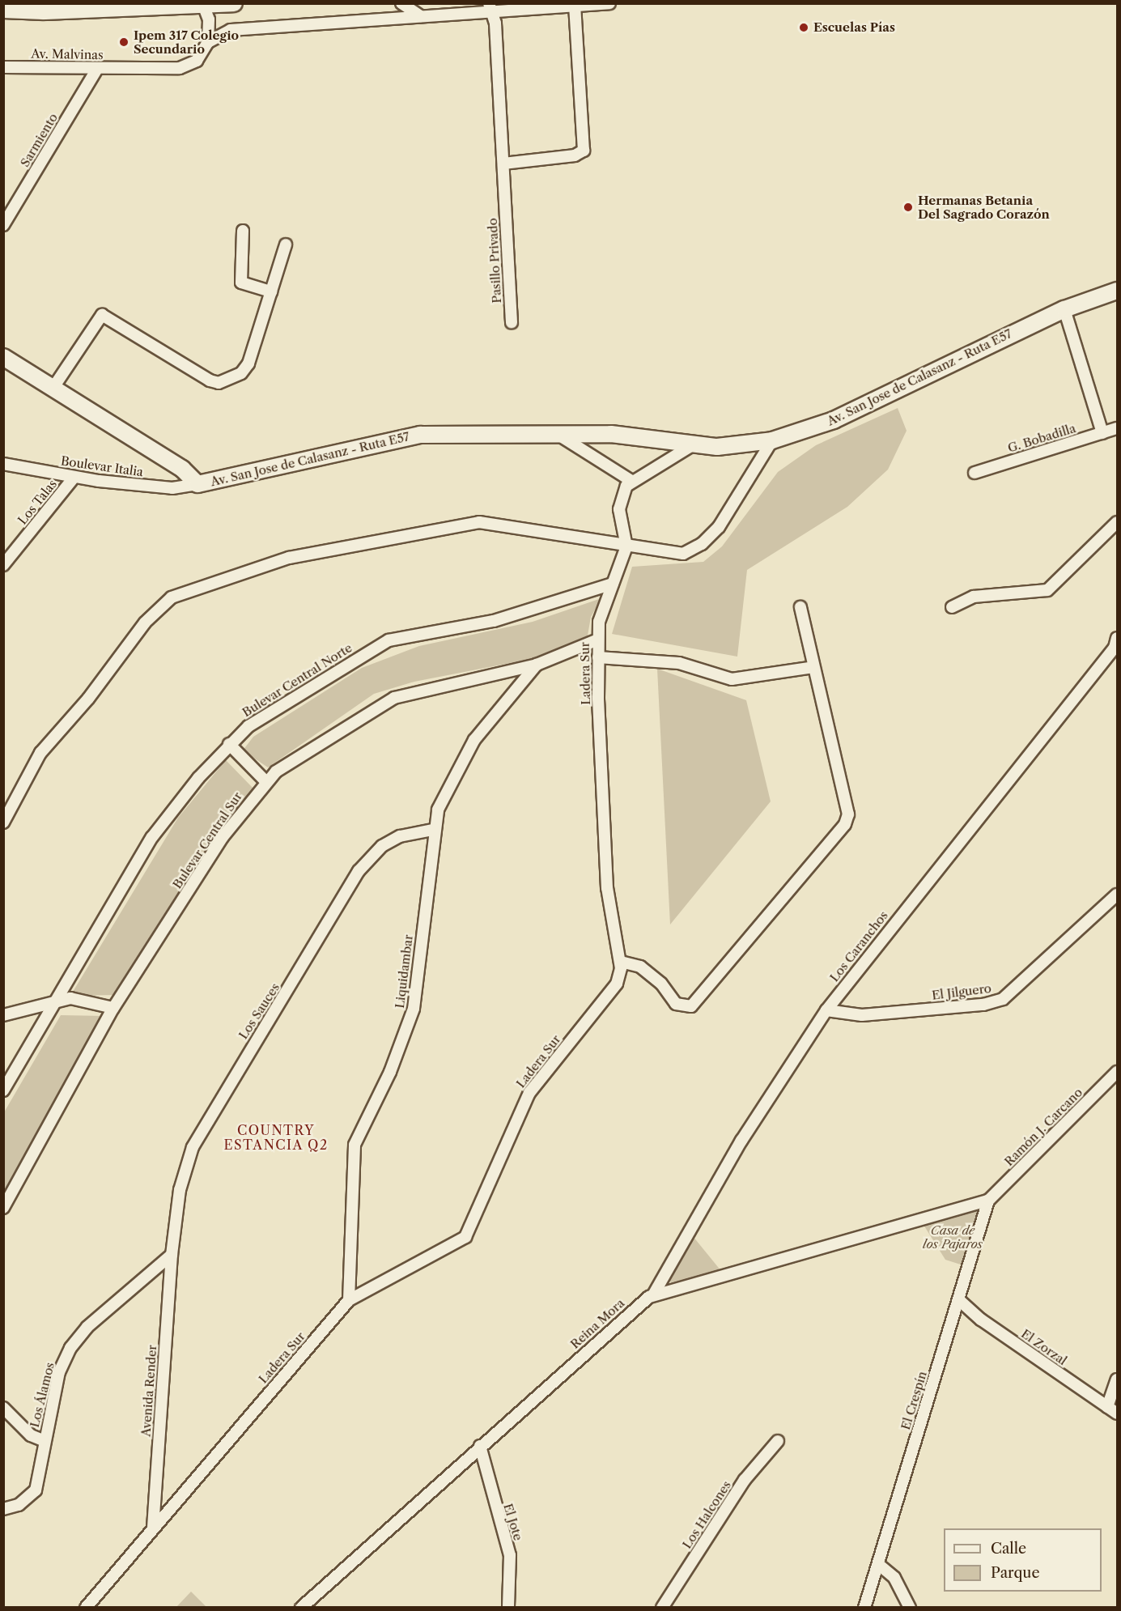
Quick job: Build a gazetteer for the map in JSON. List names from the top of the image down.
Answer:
{
  "streets": {
    "street": [
      "Av. Malvinas",
      "Sarmiento",
      "Pasillo Privado",
      "Av. San Jose de Calasanz - Ruta E57",
      "G. Bobadilla",
      "Boulevar Italia",
      "Los Talas",
      "Ladera Sur",
      "Bulevar Central Norte",
      "Bulevar Central Sur",
      "Los Caranchos",
      "Liquidambar",
      "El Jilguero",
      "Los Sauces",
      "Ramón J. Carcano",
      "Reina Mora",
      "El Zorzal",
      "Avenida Render",
      "Los Álamos",
      "El Crespín",
      "Los Halcones",
      "El Jote"
    ]
  },
  "crossings": [
    ["Av. Malvinas", "Sarmiento"],
    ["Av. Malvinas", "Pasillo Privado"],
    ["Av. San Jose de Calasanz - Ruta E57", "Boulevar Italia"],
    ["Boulevar Italia", "Los Talas"],
    ["Ladera Sur", "Bulevar Central Norte"],
    ["Ladera Sur", "Bulevar Central Sur"],
    ["Ladera Sur", "Liquidambar"],
    ["Ladera Sur", "Avenida Render"],
    ["Bulevar Central Sur", "Liquidambar"],
    ["Los Caranchos", "El Jilguero"],
    ["Los Caranchos", "Reina Mora"],
    ["Liquidambar", "Los Sauces"],
    ["Los Sauces", "Avenida Render"],
    ["Los Sauces", "Los Álamos"],
    ["Ramón J. Carcano", "Reina Mora"],
    ["Ramón J. Carcano", "El Crespín"],
    ["Reina Mora", "El Crespín"],
    ["Reina Mora", "El Jote"],
    ["El Zorzal", "El Crespín"],
    ["Avenida Render", "Los Álamos"]
  ],
  "districts": ["COUNTRY ESTANCIA Q2"],
  "parks": ["Casa de los Pajaros"],
  "places": ["Escuelas Pías", "Ipem 317 Colegio Secundario", "Hermanas Betania Del Sagrado Corazón"],
  "legend": ["Calle", "Parque"]
}
